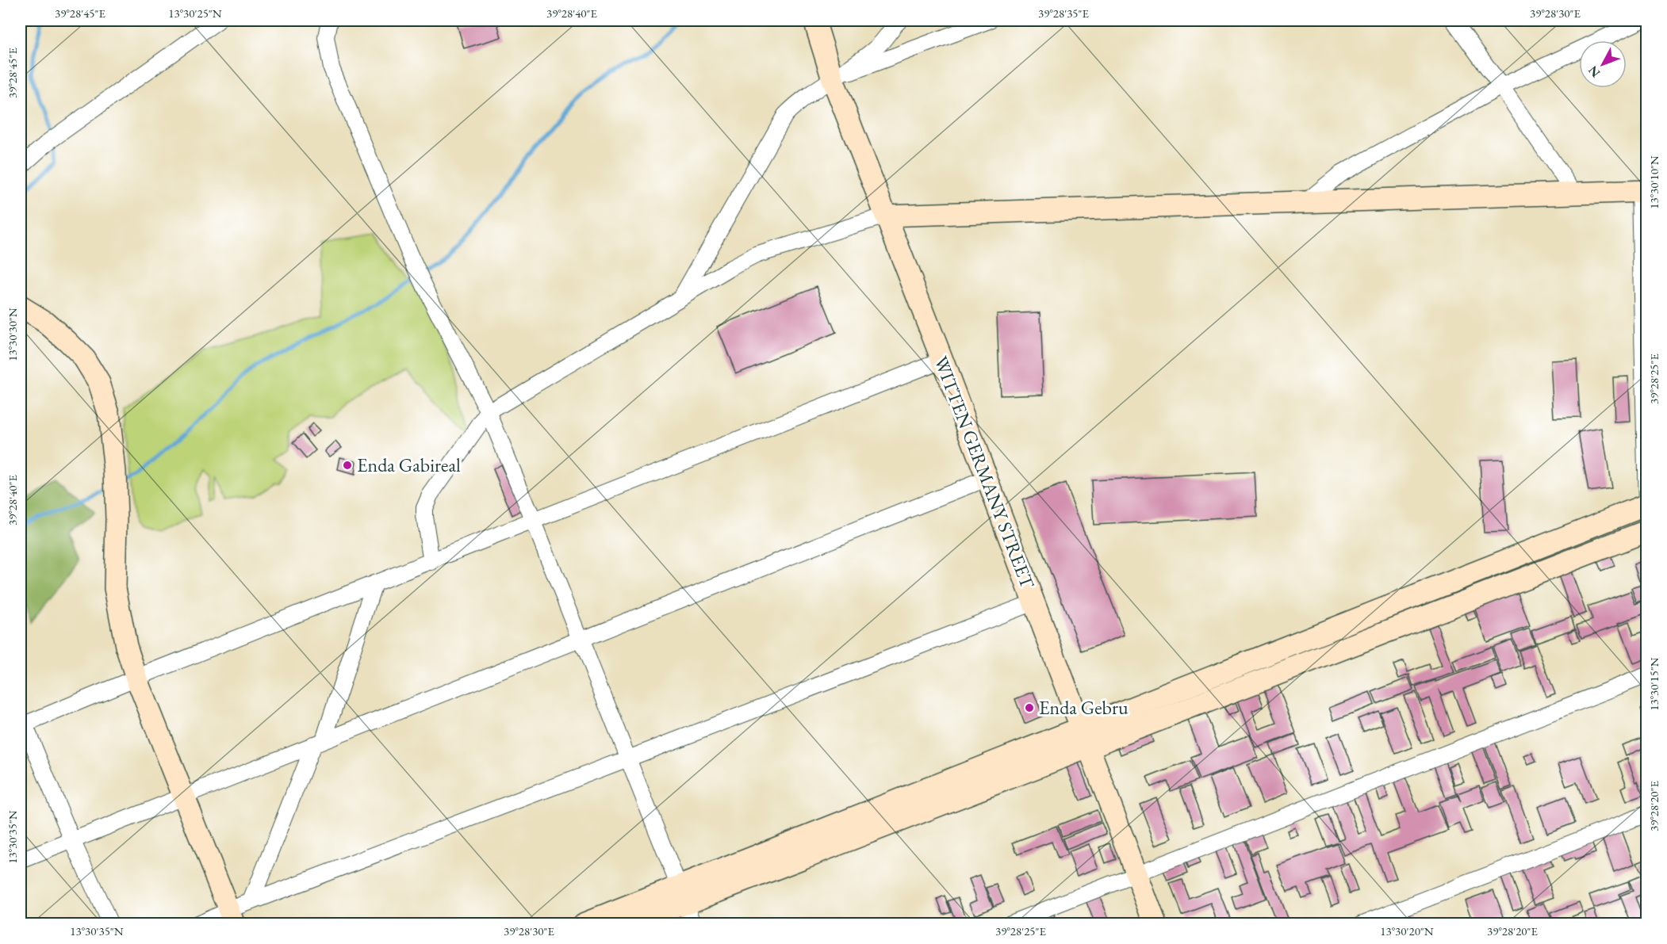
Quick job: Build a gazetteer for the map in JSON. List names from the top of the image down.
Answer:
{
  "streets": {
    "street": ["WITTEN GERMANY STREET"]
  },
  "places": ["Enda Gabireal", "Enda Gebru"],
  "north": "bottom left",
  "coordinates": [
    "39°28'45\"E",
    "13°30'25\"N",
    "39°28'40\"E",
    "39°28'35\"E",
    "39°28'30\"E",
    "13°30'10\"N",
    "13°30'30\"N",
    "39°28'25\"E",
    "13°30'15\"N",
    "39°28'20\"E",
    "13°30'35\"N",
    "13°30'20\"N"
  ]
}
